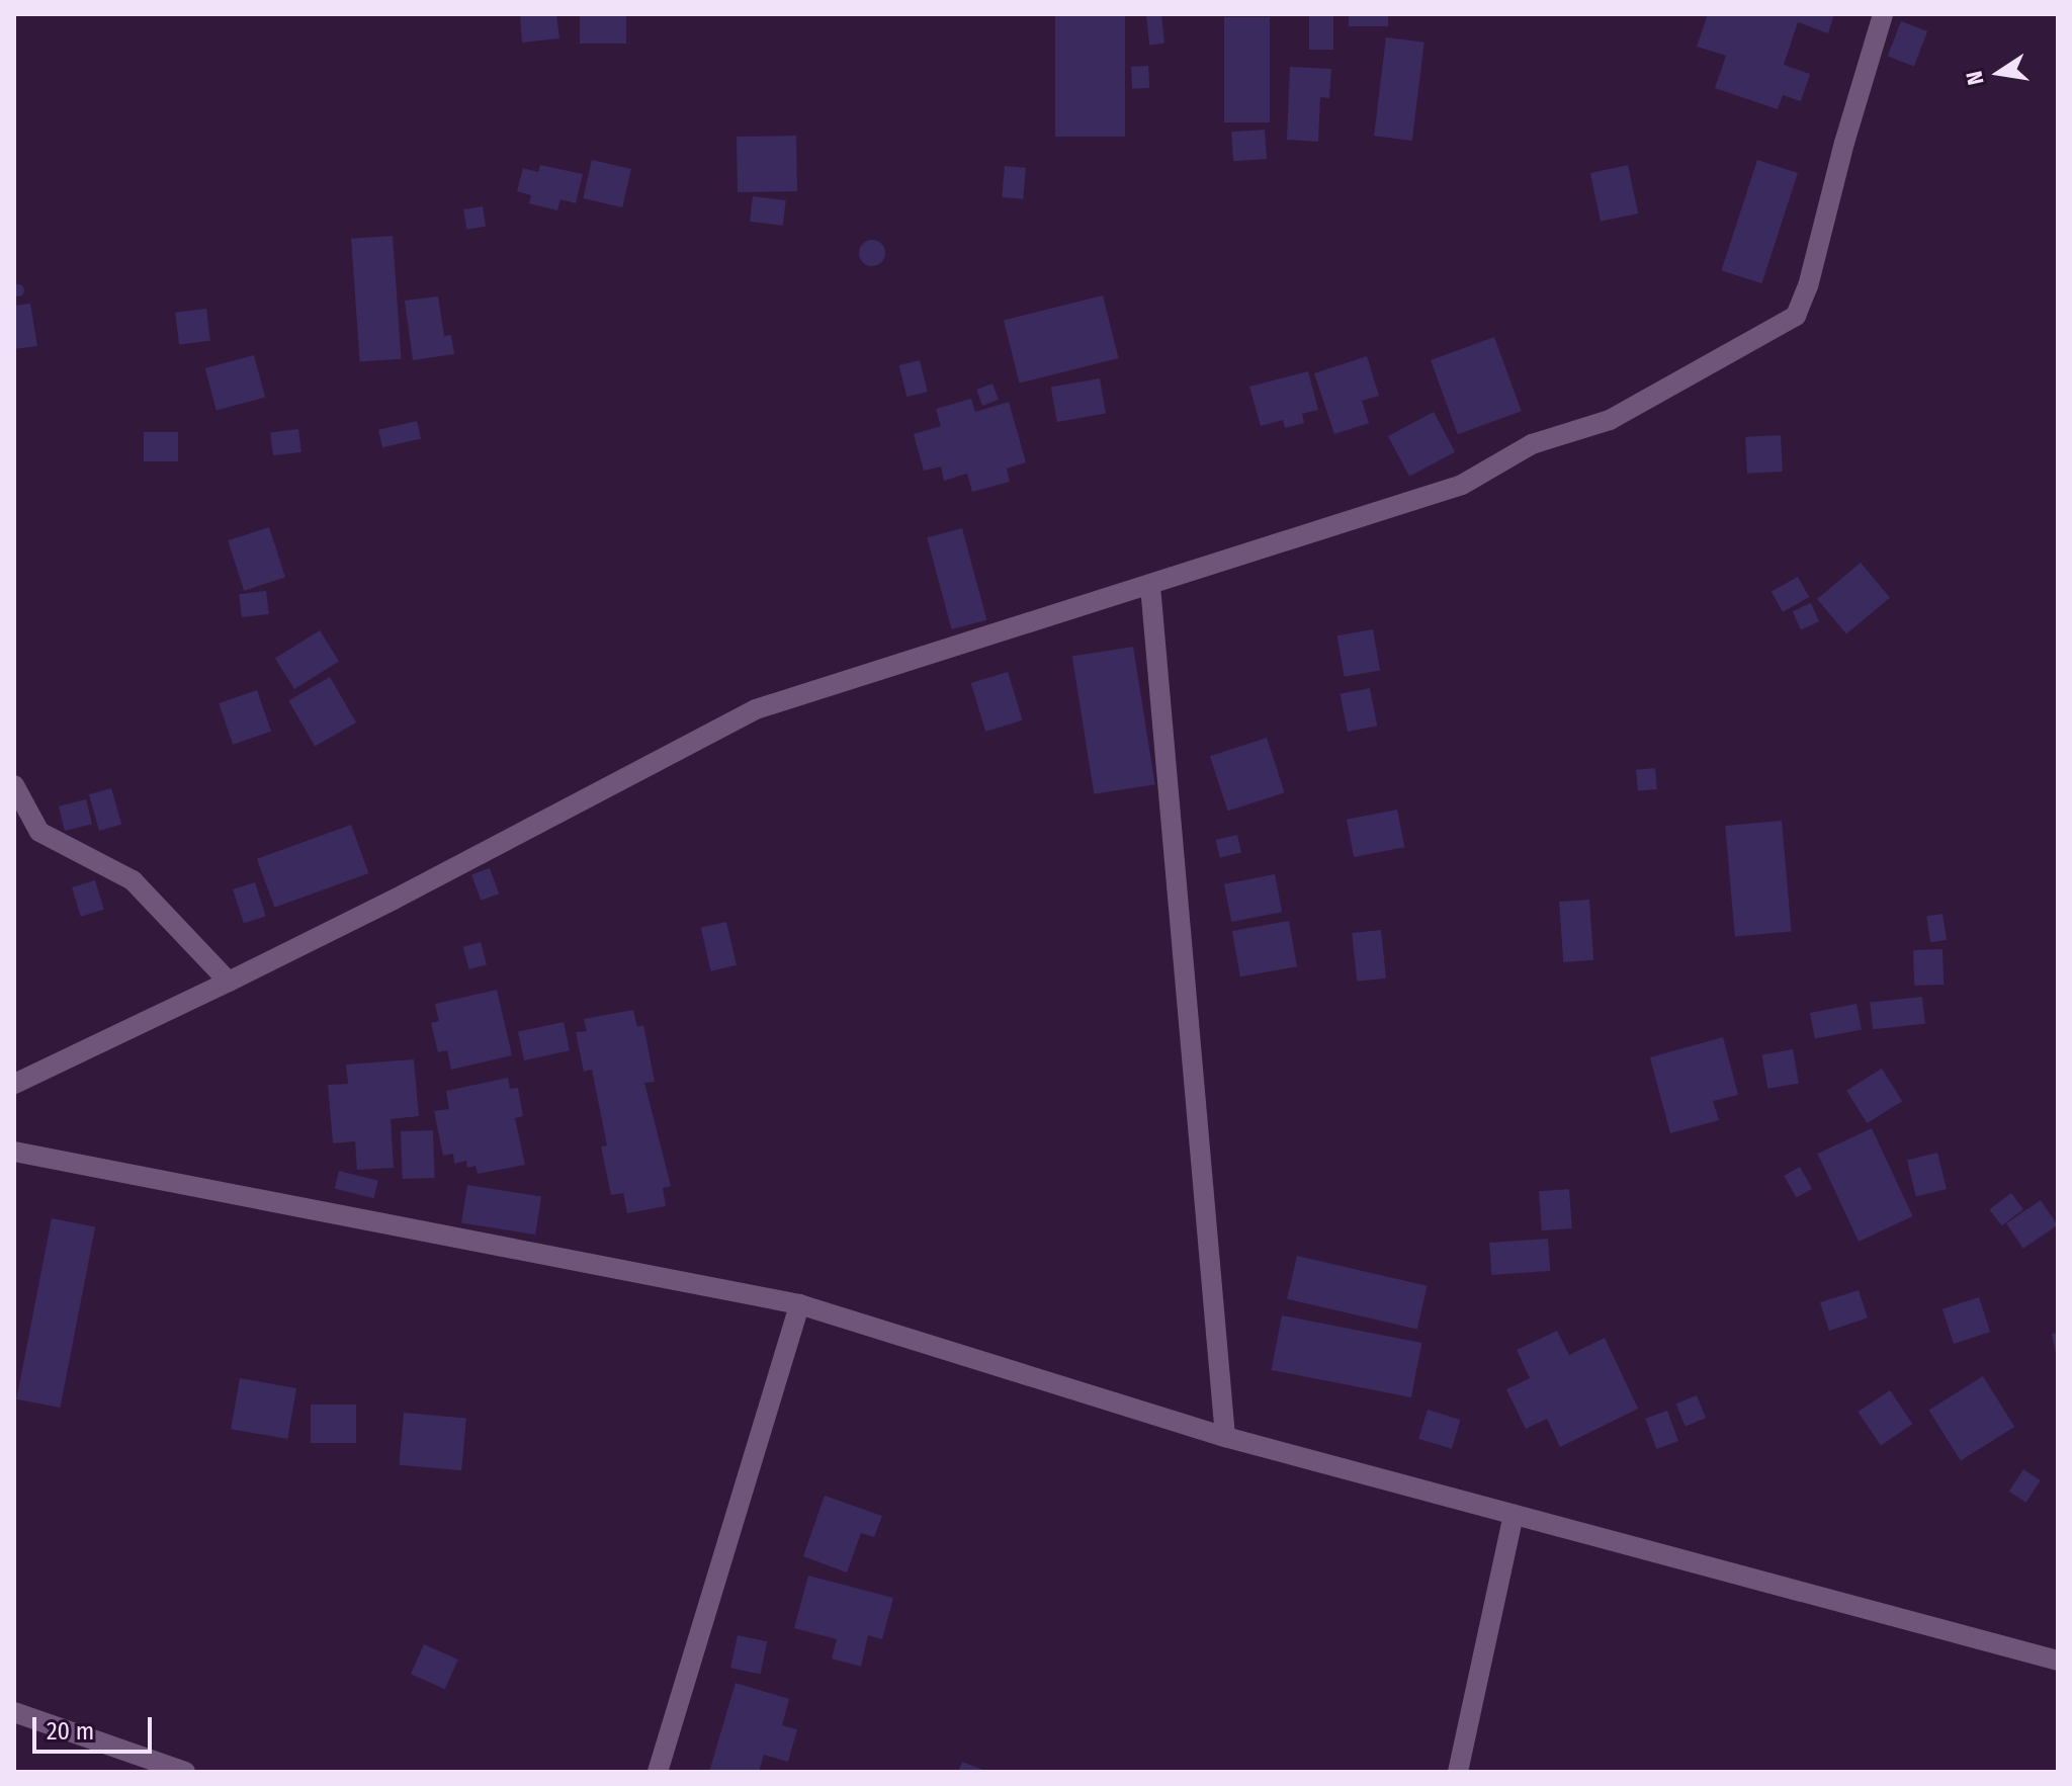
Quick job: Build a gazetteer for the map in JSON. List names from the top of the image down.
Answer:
{
  "scale_bar": "20 m",
  "north": "left"
}
